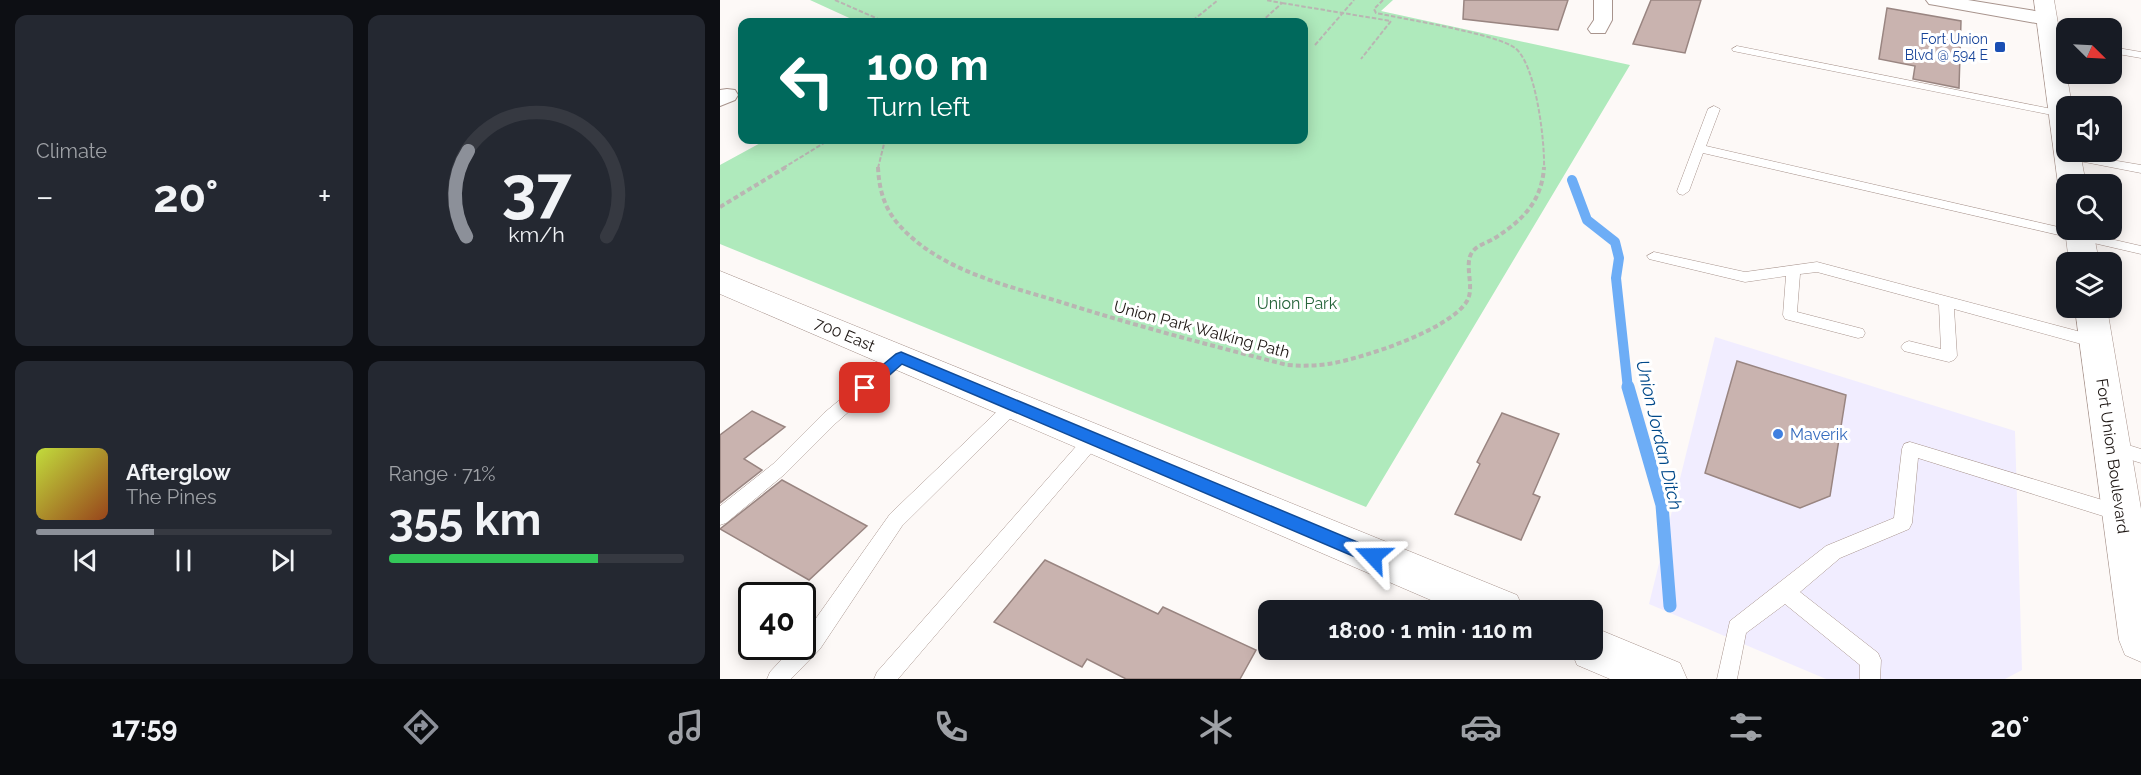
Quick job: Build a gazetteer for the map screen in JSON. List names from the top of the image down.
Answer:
{
  "streets": {
    "street": ["700 East", "Fort Union Boulevard"],
    "path": ["Union Park Walking Path"]
  },
  "water": ["Union Jordan Ditch"],
  "parks": ["Union Park"],
  "places": {
    "transit": ["Fort Union Blvd @ 594 E"],
    "other": ["Maverik"]
  },
  "north": "bottom right",
  "page": {
    "tile": [
      "Climate",
      ["Range · 71%", "355 km"]
    ],
    "turn": ["100 m", "Turn left"],
    "heat": ["−", "20°", "+"],
    "song": ["Afterglow", "The Pines"],
    "limit": "40",
    "trip": "18:00 · 1 min · 110 m",
    "tabs": ["17:59", "20°"],
    "gauge": ["37", "km/h"]
  }
}
